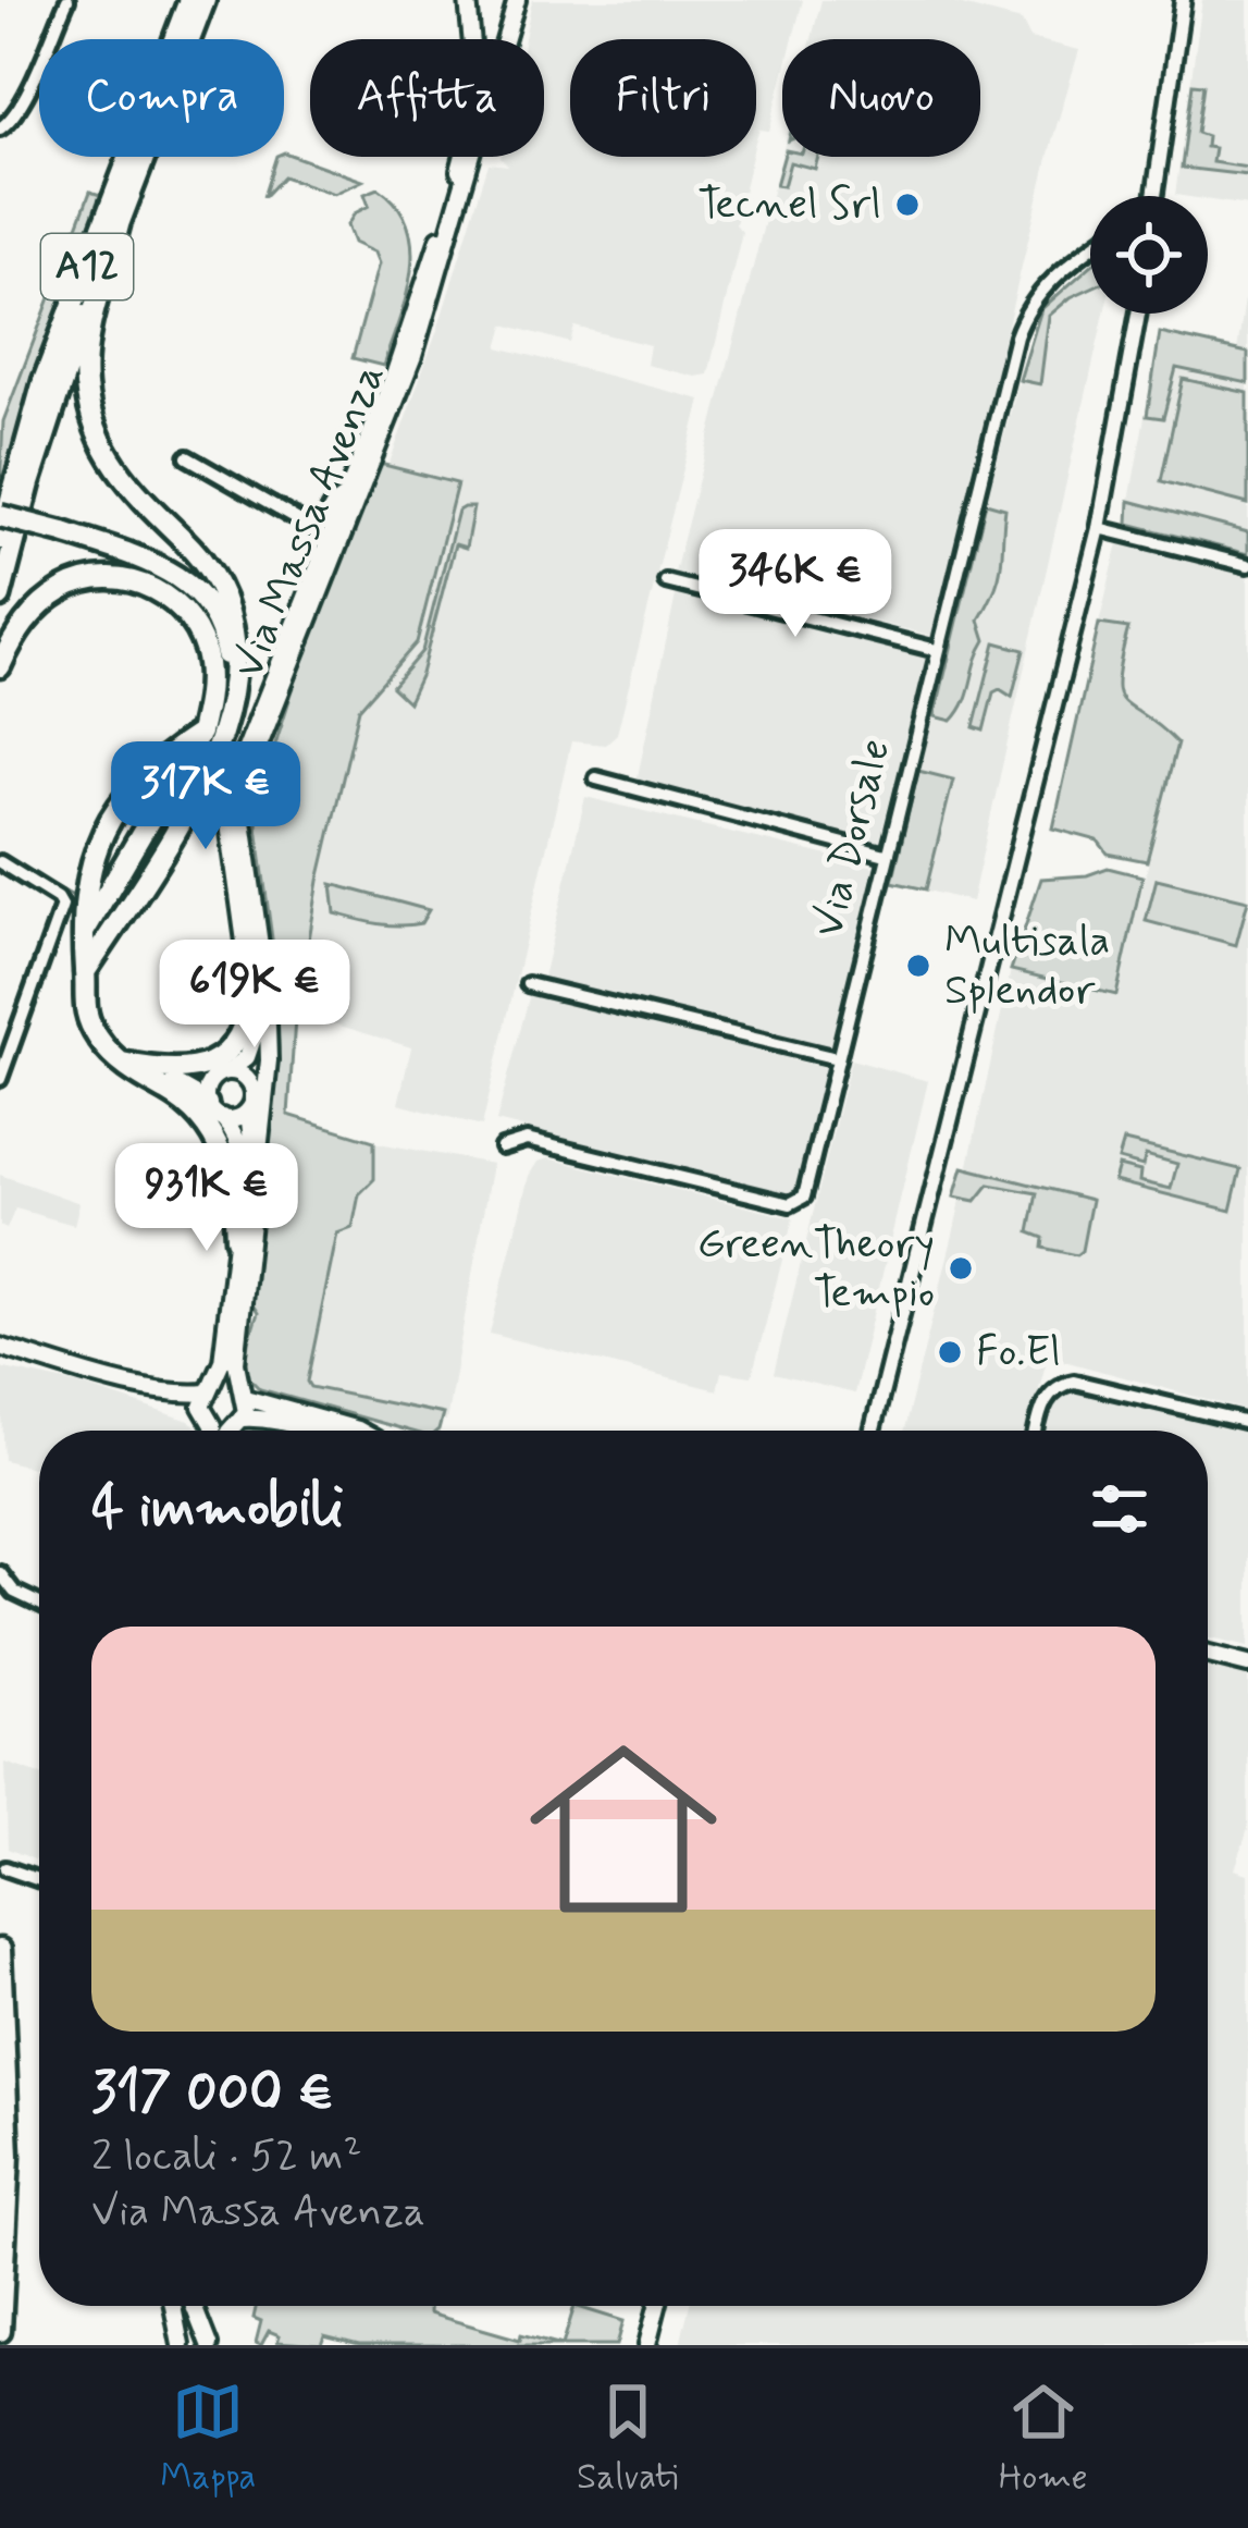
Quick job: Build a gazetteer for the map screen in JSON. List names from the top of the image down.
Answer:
{
  "streets": {
    "highway": ["A12"],
    "main road": ["Via Massa Avenza"],
    "street": ["Via Dorsale"]
  },
  "places": [
    "Tecnel Srl",
    "Multisala Splendor",
    "GreenTheory Tempio",
    "Fo.El"
  ],
  "page": {
    "chip": [
      "Compra",
      "Affitta",
      "Filtri",
      "Nuovo"
    ],
    "price": [
      "346K €",
      "317K €",
      "619K €",
      "931K €"
    ],
    "heading": "4 immobili",
    "list": [
      {
        "name": "317 000 €",
        "note": "2 locali · 52 m² · Via Massa Avenza"
      }
    ],
    "tabs": ["Mappa", "Salvati", "Home"]
  }
}
